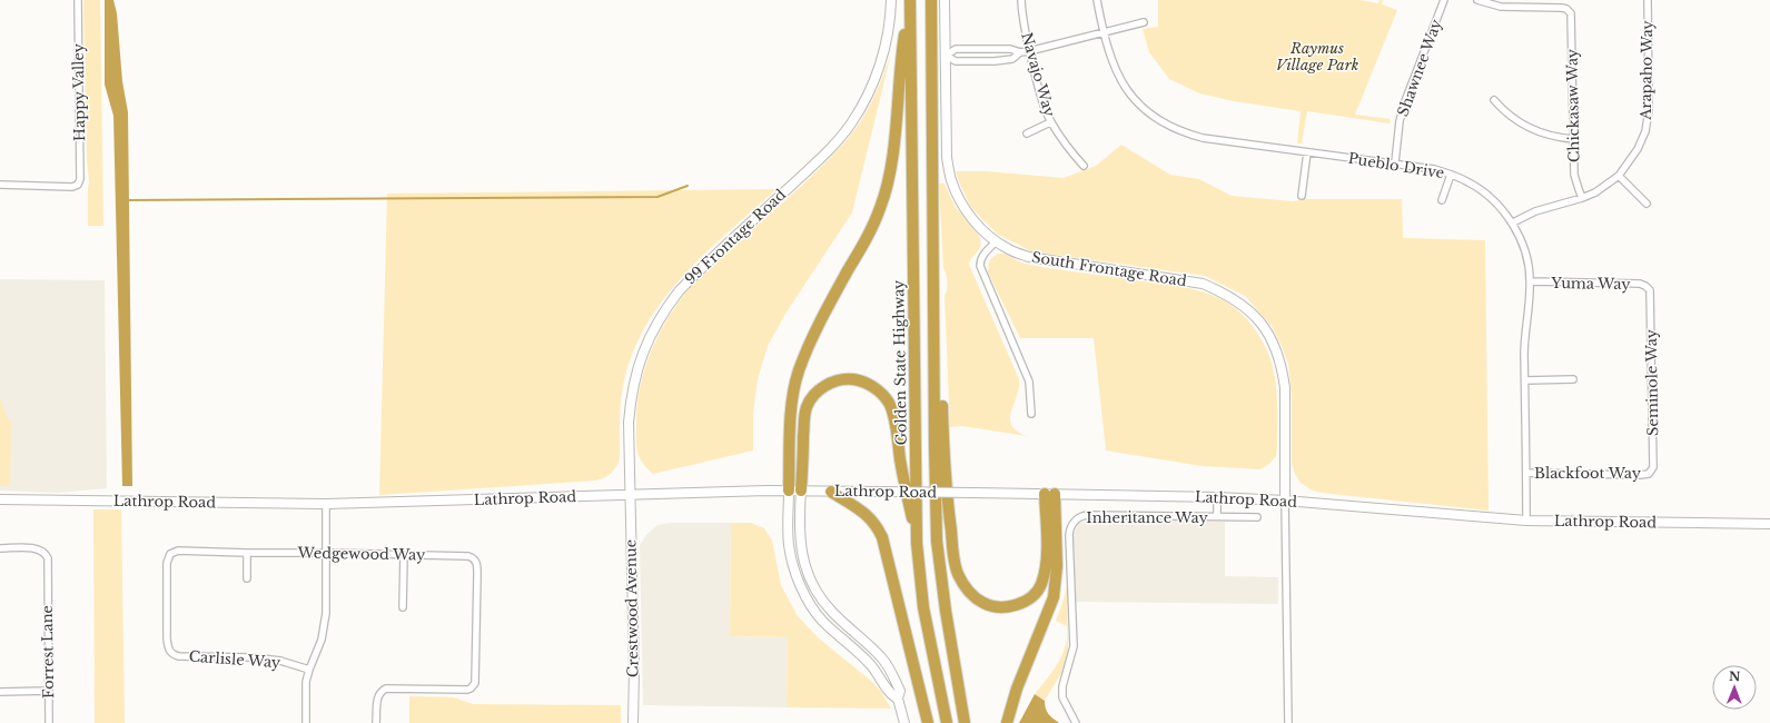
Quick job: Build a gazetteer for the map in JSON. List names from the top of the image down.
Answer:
{
  "streets": {
    "highway": ["Golden State Highway"],
    "street": [
      "Shawnee Way",
      "Arapaho Way",
      "Navajo Way",
      "Happy Valley",
      "Chickasaw Way",
      "Pueblo Drive",
      "99 Frontage Road",
      "South Frontage Road",
      "Yuma Way",
      "Seminole Way",
      "Blackfoot Way",
      "Lathrop Road",
      "Inheritance Way",
      "Wedgewood Way",
      "Crestwood Avenue",
      "Forrest Lane",
      "Carlisle Way"
    ]
  },
  "crossings": [
    ["Shawnee Way", "Pueblo Drive"],
    ["Arapaho Way", "Chickasaw Way"],
    ["Arapaho Way", "Pueblo Drive"],
    ["Pueblo Drive", "Yuma Way"],
    ["Pueblo Drive", "Blackfoot Way"],
    ["Pueblo Drive", "Lathrop Road"],
    ["99 Frontage Road", "Lathrop Road"],
    ["99 Frontage Road", "Crestwood Avenue"],
    ["South Frontage Road", "Lathrop Road"],
    ["Yuma Way", "Seminole Way"],
    ["Seminole Way", "Blackfoot Way"],
    ["Lathrop Road", "Inheritance Way"],
    ["Lathrop Road", "Crestwood Avenue"],
    ["Wedgewood Way", "Carlisle Way"]
  ],
  "parks": ["Raymus Village Park"],
  "north": "top"
}
